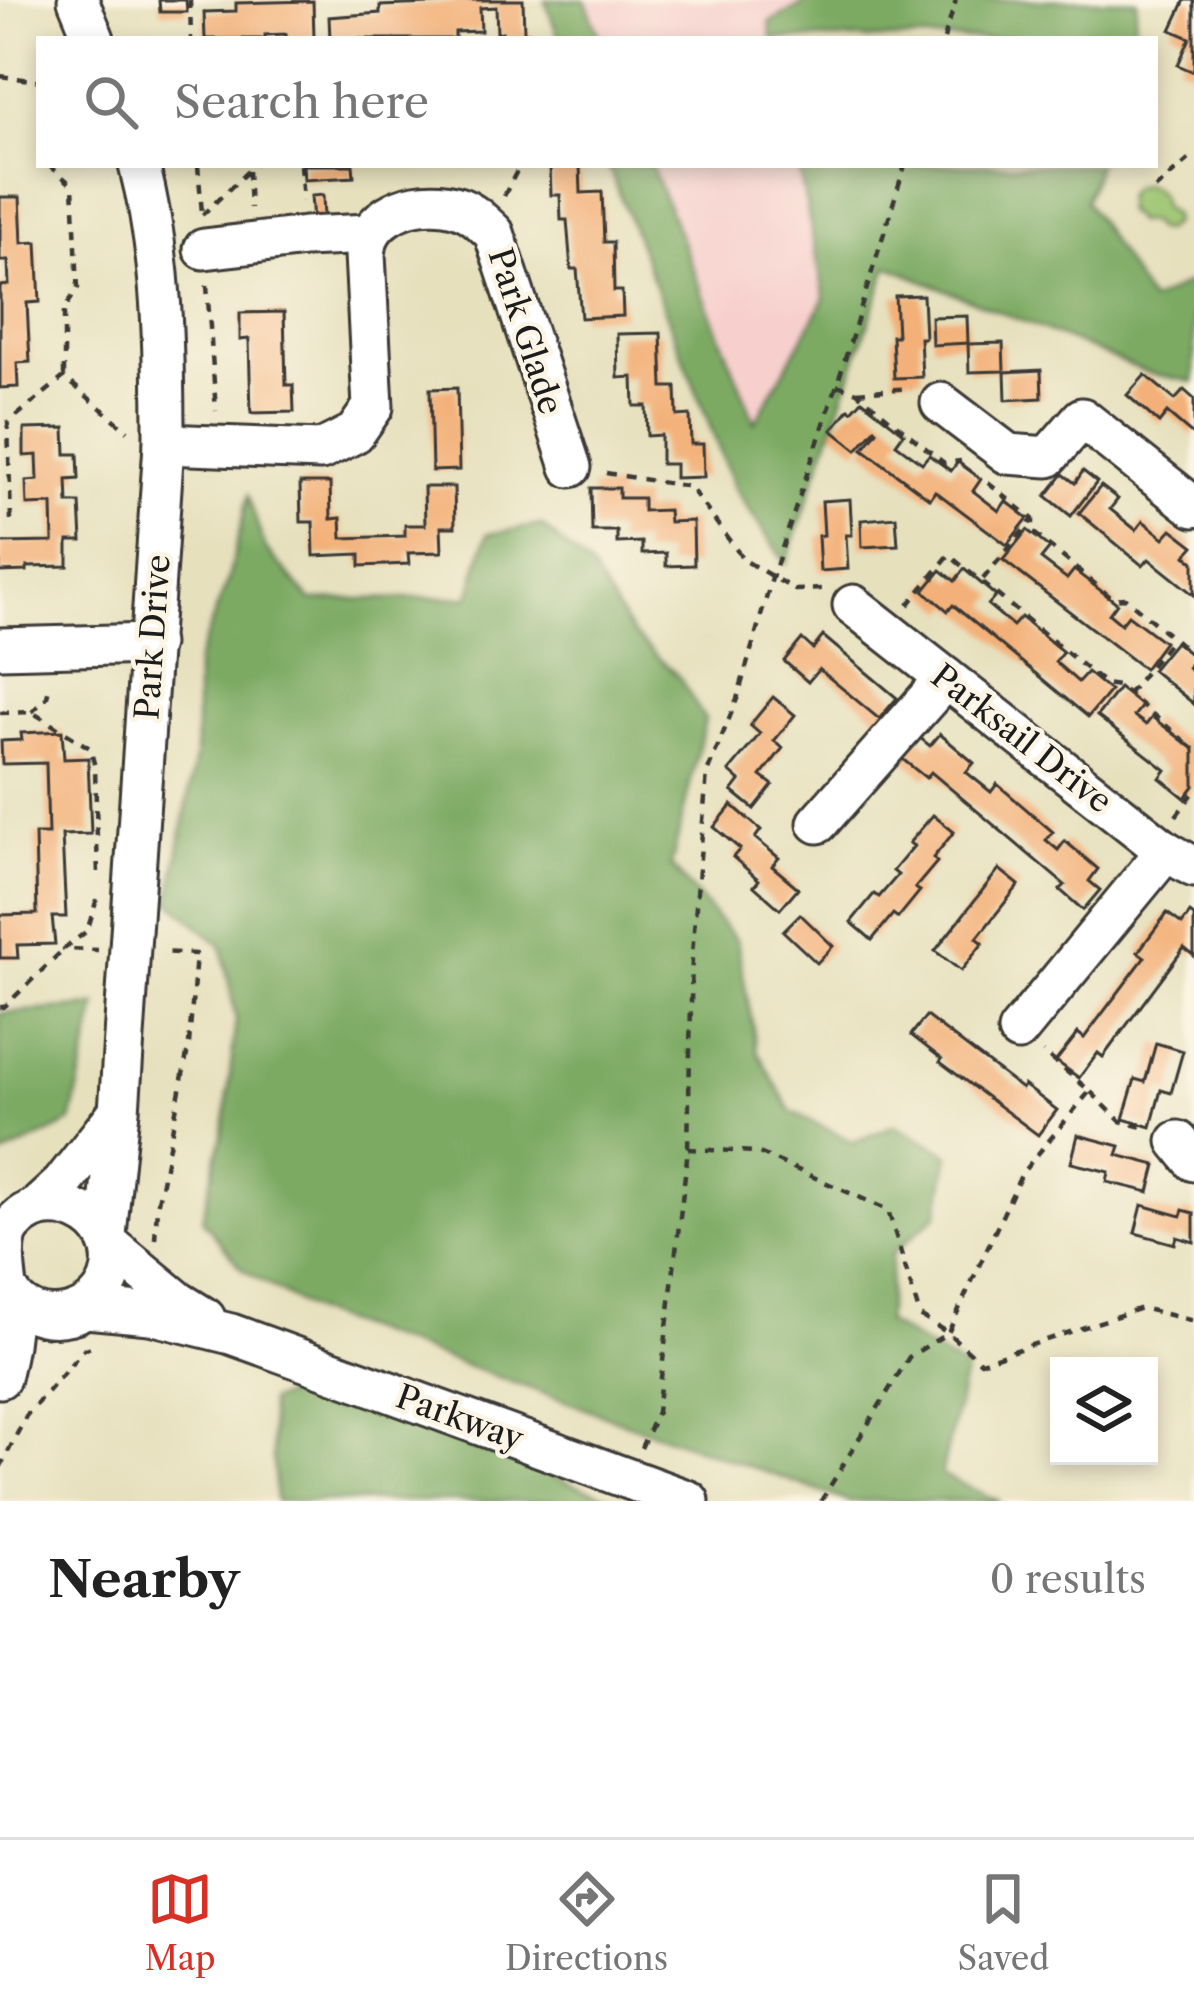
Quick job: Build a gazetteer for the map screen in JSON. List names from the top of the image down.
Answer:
{
  "streets": {
    "street": [
      "Park Glade",
      "Park Drive",
      "Parksail Drive",
      "Parkway"
    ]
  },
  "crossings": [
    ["Park Drive", "Parkway"]
  ],
  "page": {
    "search": "Search here",
    "heading": ["Nearby", "0 results"],
    "nav": ["Map", "Directions", "Saved"]
  }
}
